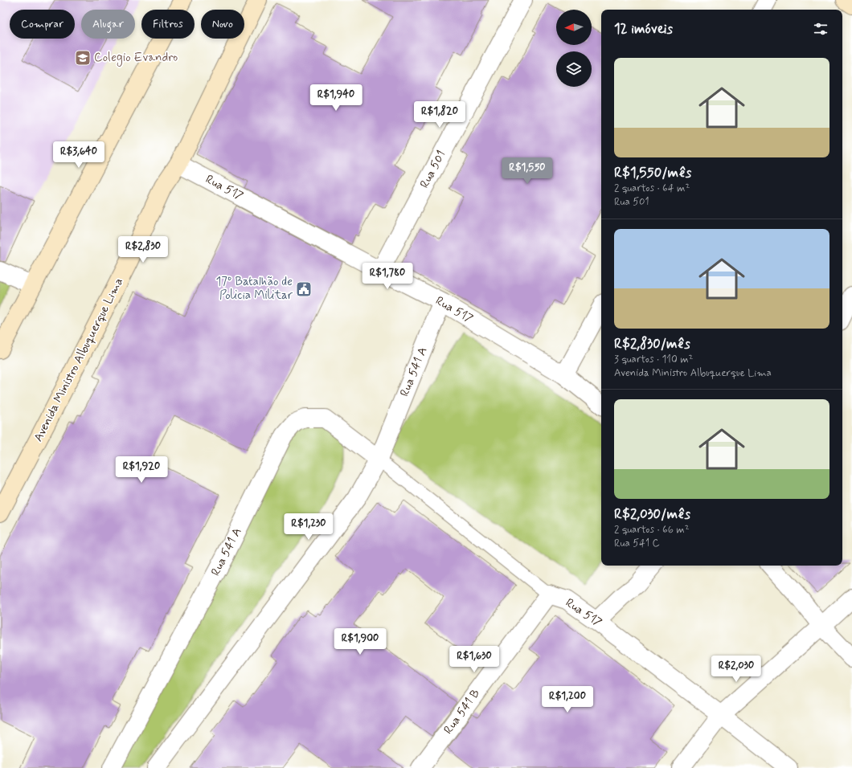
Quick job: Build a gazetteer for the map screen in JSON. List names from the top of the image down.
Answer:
{
  "streets": {
    "street": [
      "Rua 501",
      "Rua 517",
      "Avenida Ministro Albuquerque Lima",
      "Rua 541 A",
      "Rua 541 B"
    ]
  },
  "crossings": [
    ["Rua 501", "Rua 517"],
    ["Rua 517", "Avenida Ministro Albuquerque Lima"],
    ["Rua 517", "Rua 541 A"],
    ["Rua 517", "Rua 541 B"]
  ],
  "places": {
    "school or university": ["Colegio Evandro"],
    "public building": ["17º Batalhão de Policia Militar"]
  },
  "north": "left",
  "page": {
    "chip": [
      "Comprar",
      "Alugar",
      "Filtros",
      "Novo"
    ],
    "heading": "12 imóveis",
    "list": [
      {
        "name": "R$1,550/mês",
        "note": "2 quartos · 64 m² · Rua 501"
      },
      {
        "name": "R$2,830/mês",
        "note": "3 quartos · 110 m² · Avenida Ministro Albuquerque Lima"
      },
      {
        "name": "R$2,030/mês",
        "note": "2 quartos · 66 m² · Rua 541 C"
      }
    ],
    "price": [
      "R$1,940",
      "R$1,820",
      "R$3,640",
      "R$1,550",
      "R$2,830",
      "R$1,780",
      "R$1,920",
      "R$1,230",
      "R$1,900",
      "R$1,630",
      "R$2,030",
      "R$1,200"
    ]
  }
}
